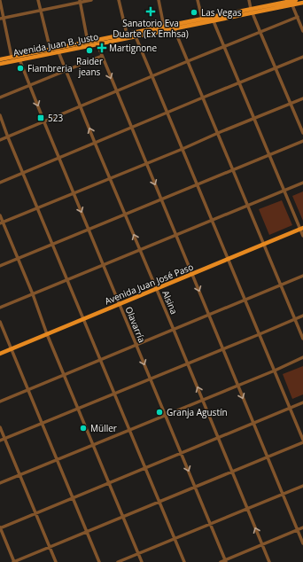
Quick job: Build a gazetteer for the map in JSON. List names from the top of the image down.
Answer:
{
  "streets": {
    "main road": ["Avenida Juan B. Justo", "Avenida Juan José Paso"],
    "street": ["Alsina", "Olavarría"]
  },
  "crossings": [
    ["Avenida Juan B. Justo", "Alsina"],
    ["Avenida Juan B. Justo", "Olavarría"],
    ["Avenida Juan José Paso", "Alsina"],
    ["Avenida Juan José Paso", "Olavarría"]
  ],
  "places": {
    "health": ["Sanatorio Eva Duarte (Ex Emhsa)", "Martignone"],
    "other": [
      "Las Vegas",
      "Raider jeans",
      "Fiambreria",
      "Granja Agustín",
      "Müller"
    ],
    "transit": ["523"]
  }
}
